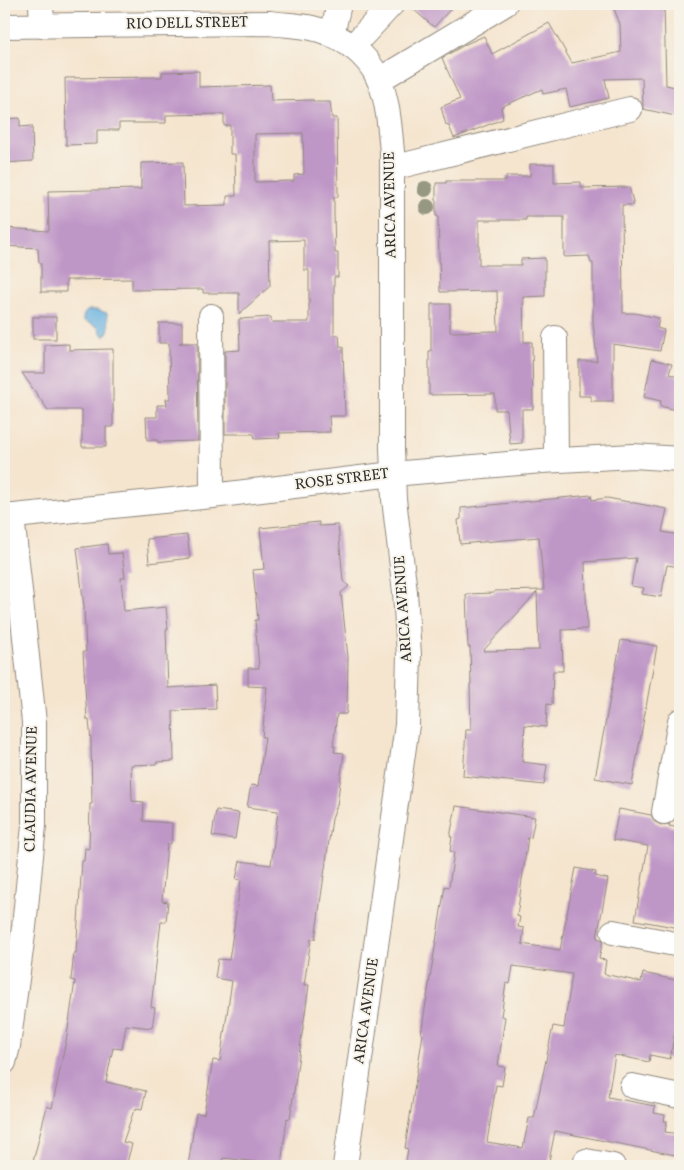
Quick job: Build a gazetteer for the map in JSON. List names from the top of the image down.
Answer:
{
  "streets": {
    "street": [
      "RIO DELL STREET",
      "ARICA AVENUE",
      "ROSE STREET",
      "CLAUDIA AVENUE"
    ]
  },
  "crossings": [
    ["RIO DELL STREET", "ARICA AVENUE"],
    ["ARICA AVENUE", "ROSE STREET"],
    ["ROSE STREET", "CLAUDIA AVENUE"]
  ]
}
